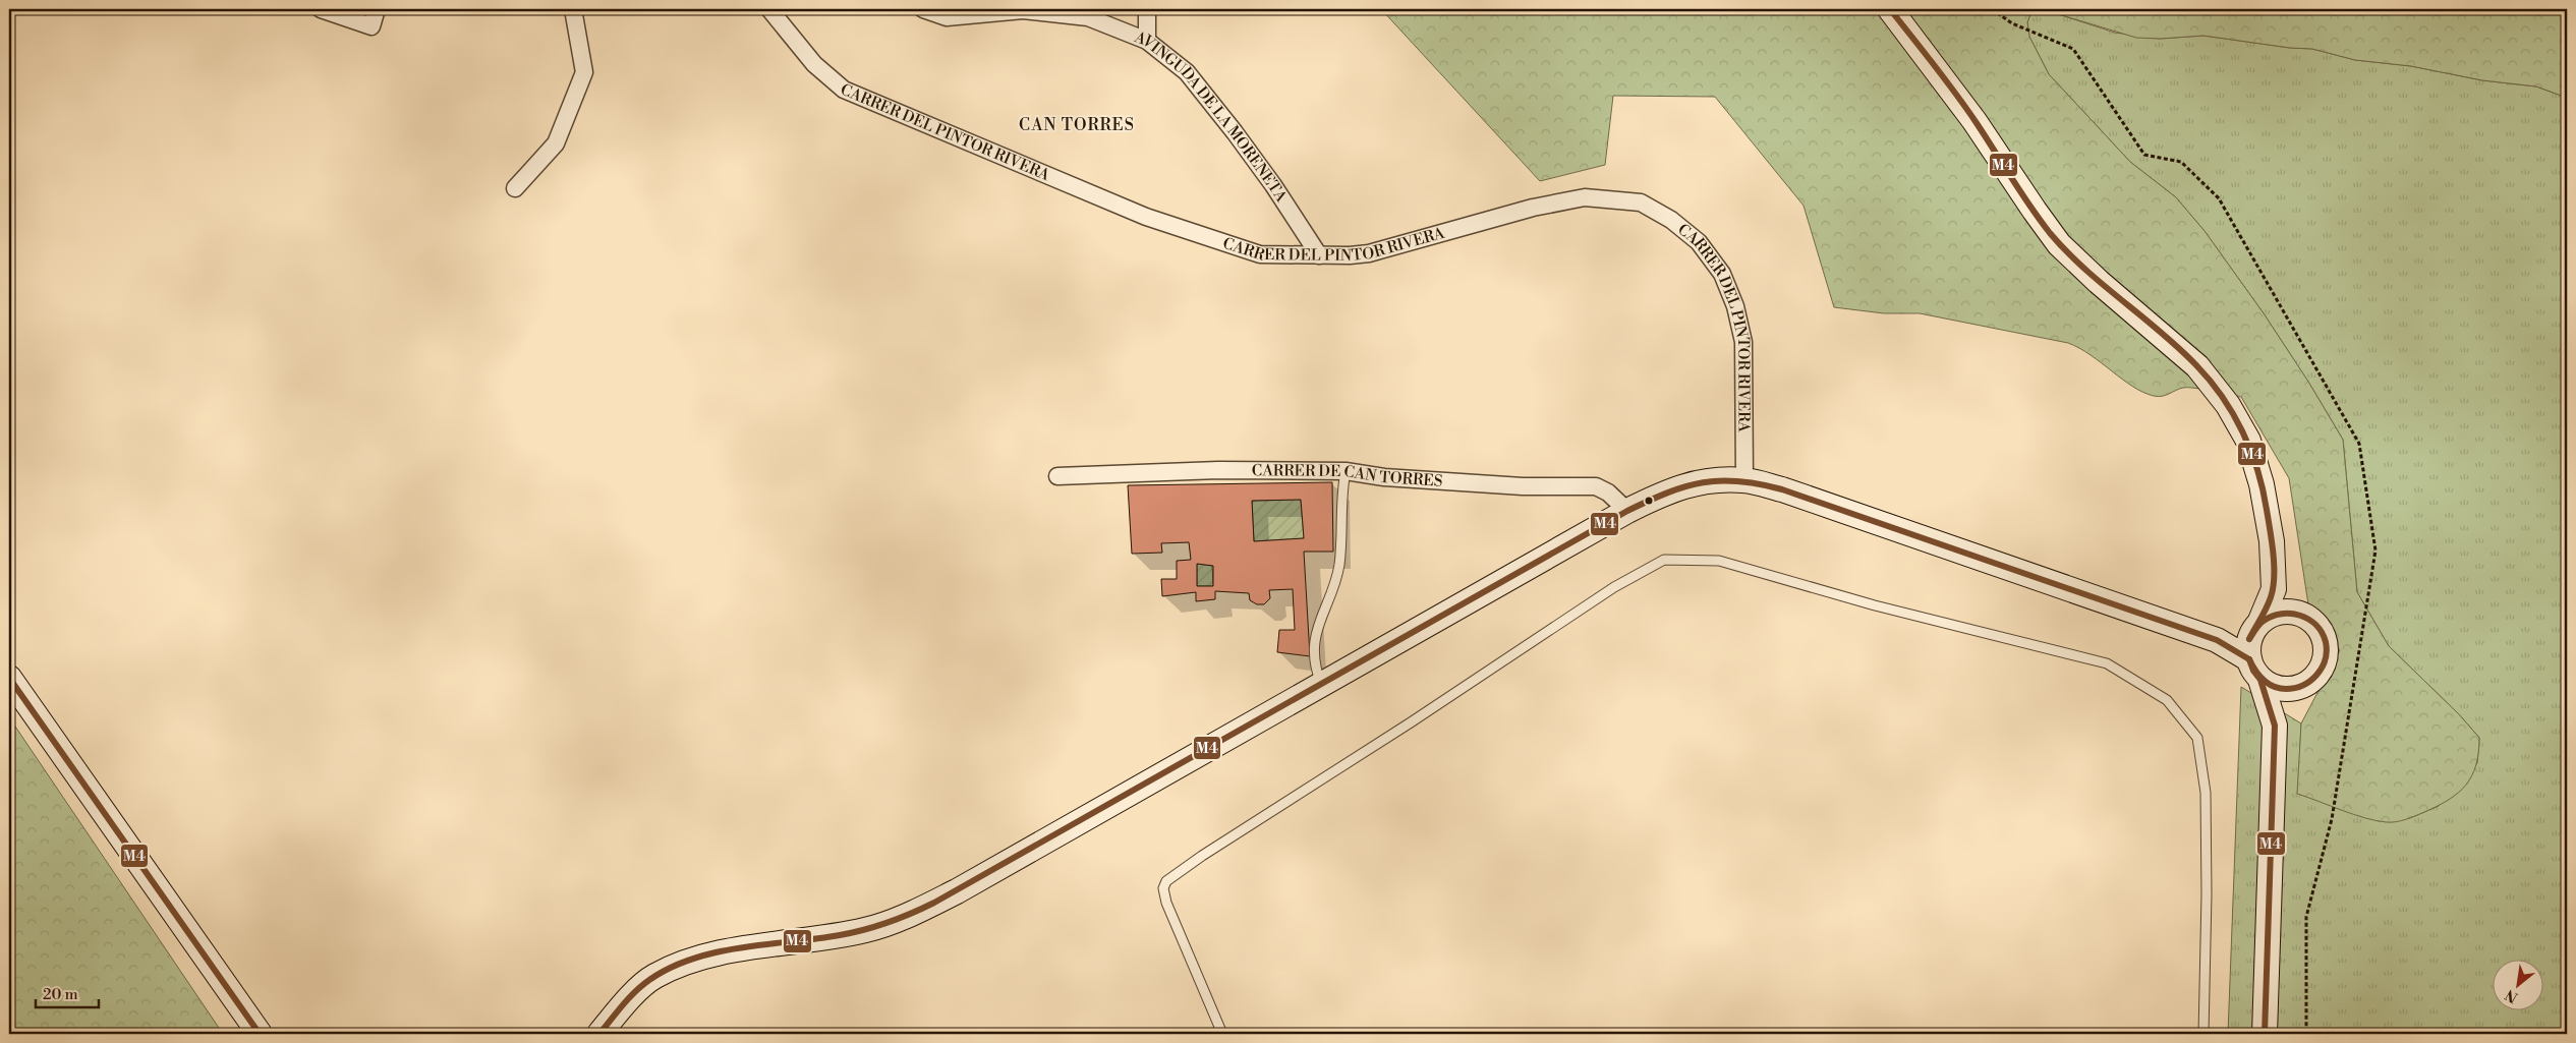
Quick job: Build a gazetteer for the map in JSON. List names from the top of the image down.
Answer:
{
  "streets": {
    "street": ["AVINGUDA DE LA MORENETA", "CARRER DEL PINTOR RIVERA", "CARRER DE CAN TORRES"]
  },
  "crossings": [
    ["AVINGUDA DE LA MORENETA", "CARRER DEL PINTOR RIVERA"]
  ],
  "districts": ["CAN TORRES"],
  "lines": ["transit line M4"],
  "scale_bar": "20 m",
  "north": "bottom left"
}
